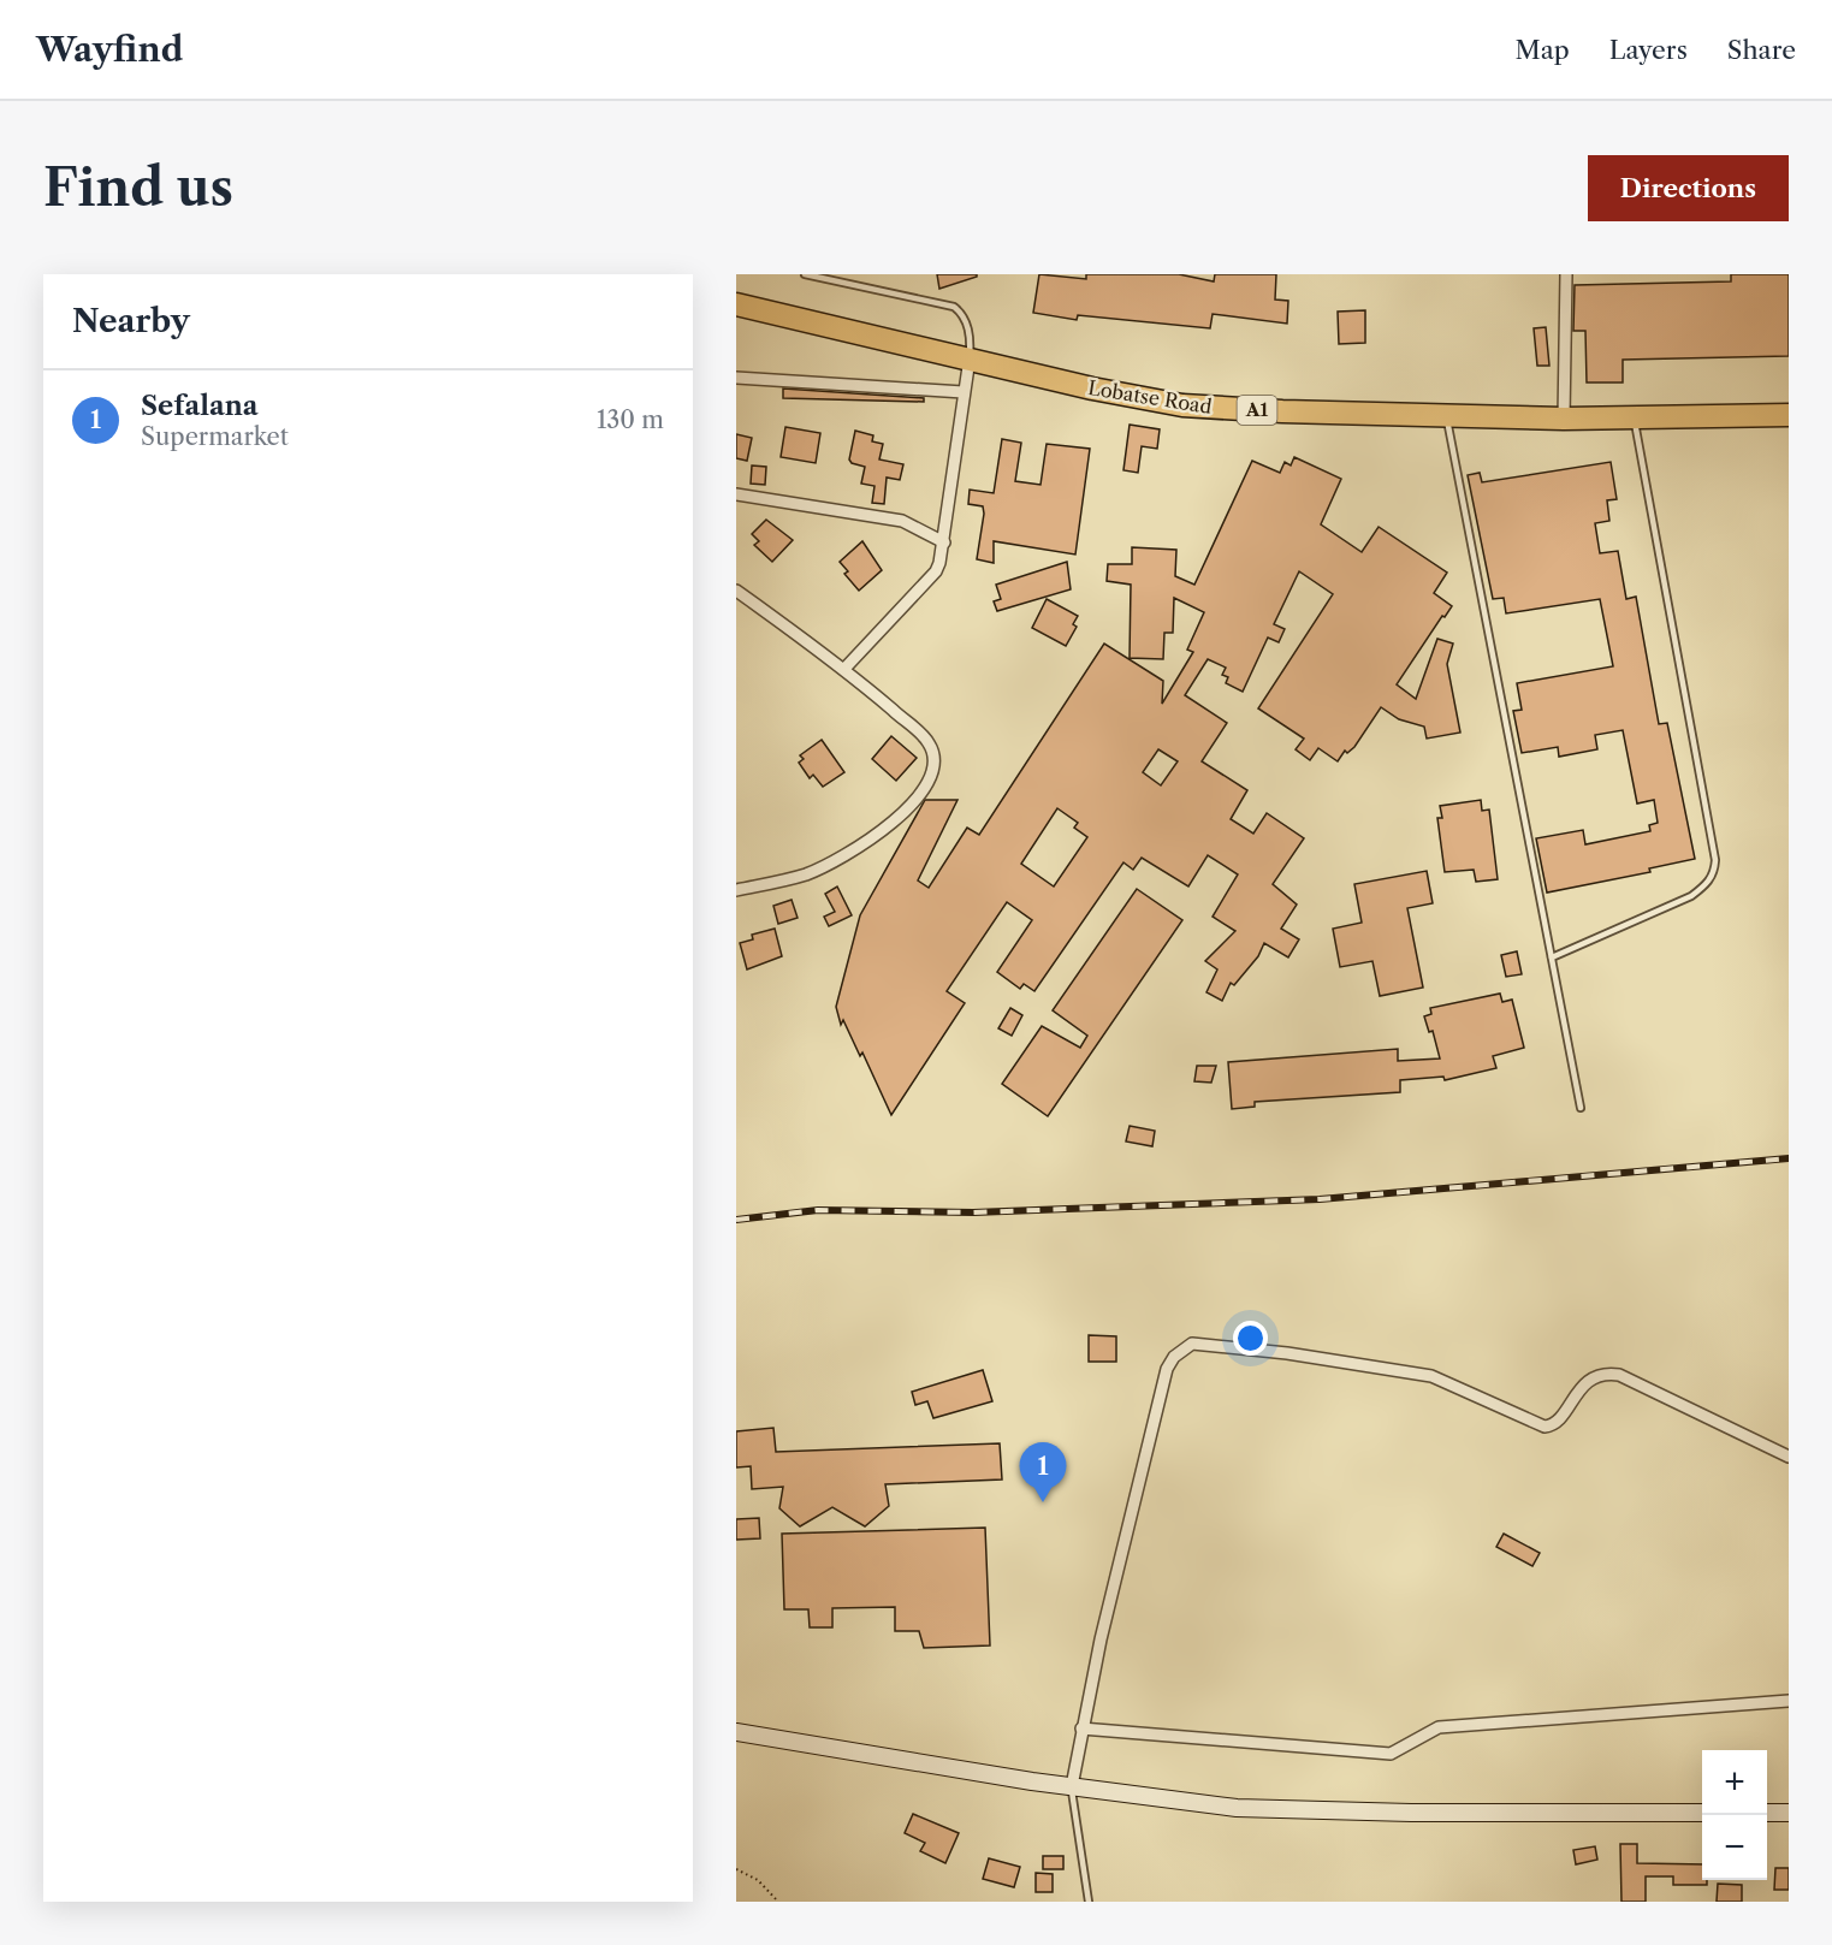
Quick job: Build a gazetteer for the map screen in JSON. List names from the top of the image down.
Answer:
{
  "streets": {
    "highway": ["Lobatse Road", "A1"]
  },
  "page": {
    "header": "Wayfind",
    "nav": ["Map", "Layers", "Share"],
    "buttons": "Directions",
    "title": "Find us",
    "heading": "Nearby",
    "list": [
      {
        "mark": "1",
        "name": "Sefalana",
        "note": "Supermarket",
        "value": "130 m"
      }
    ],
    "pins": "1",
    "map_buttons": ["+", "−"]
  }
}
